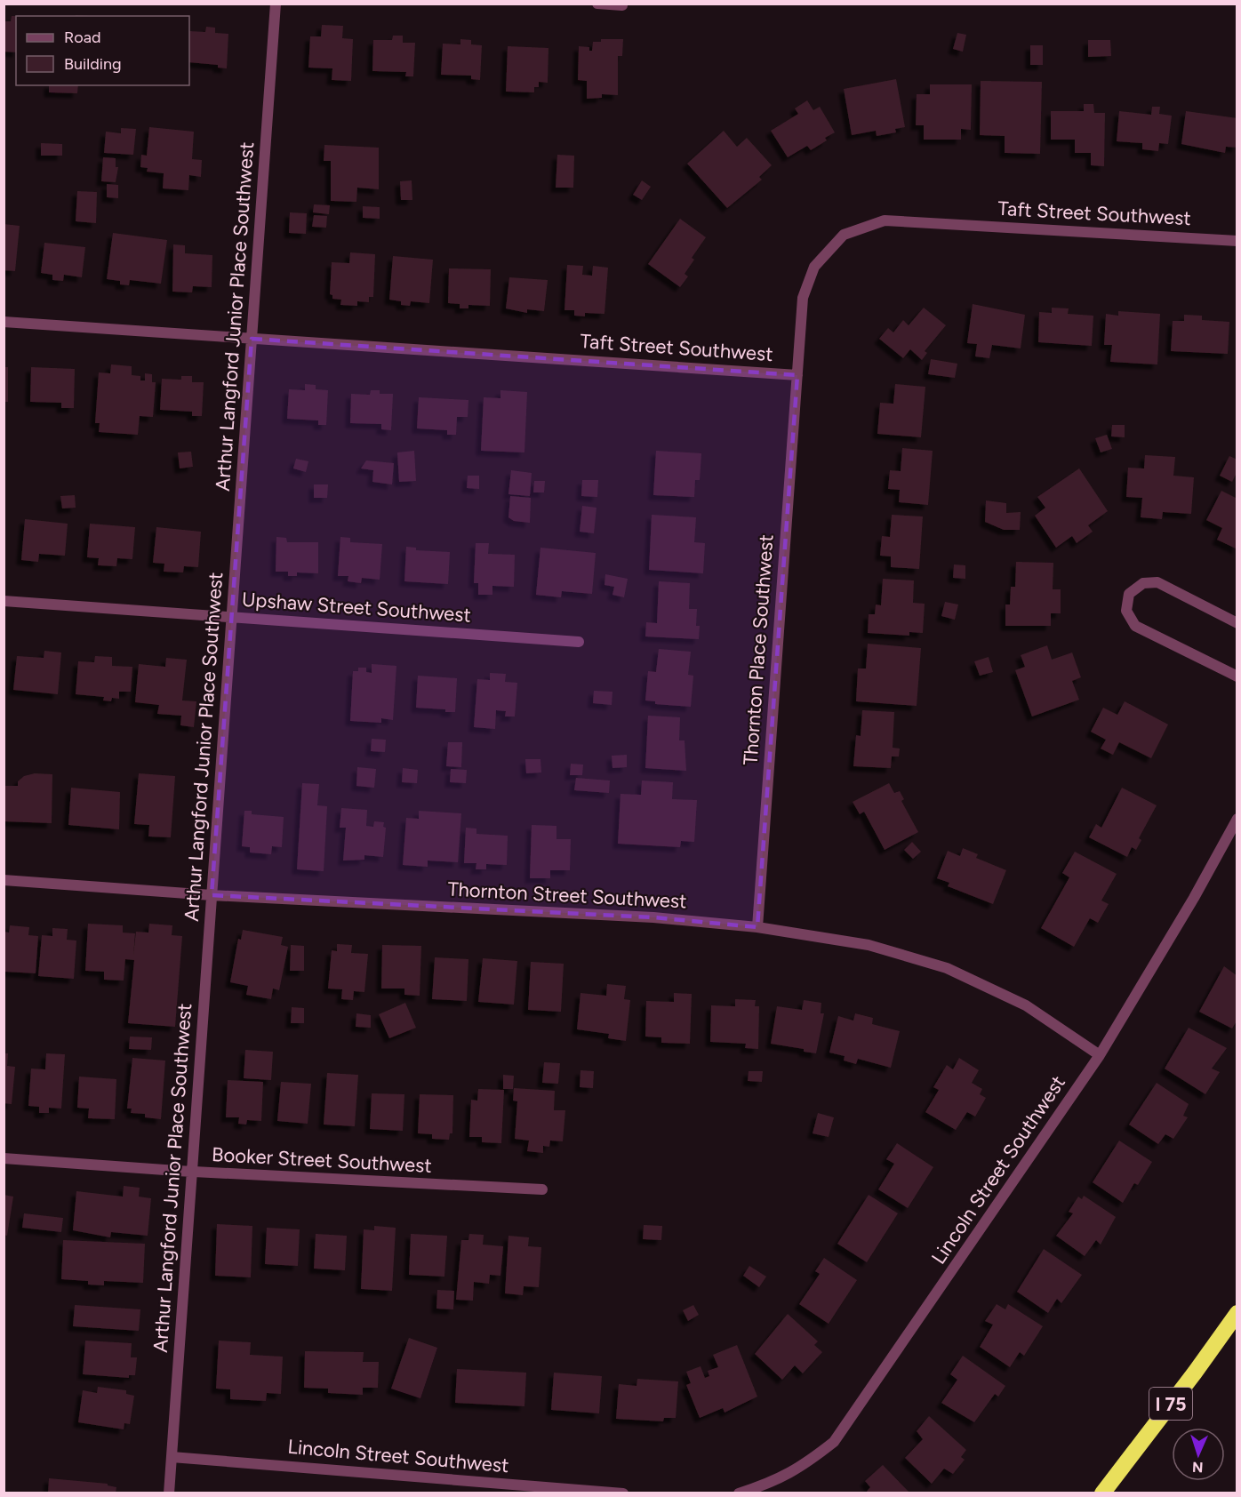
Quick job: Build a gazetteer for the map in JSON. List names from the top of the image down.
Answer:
{
  "streets": {
    "highway": ["I 75"],
    "street": [
      "Taft Street Southwest",
      "Arthur Langford Junior Place Southwest",
      "Upshaw Street Southwest",
      "Thornton Place Southwest",
      "Thornton Street Southwest",
      "Booker Street Southwest",
      "Lincoln Street Southwest"
    ]
  },
  "crossings": [
    ["Taft Street Southwest", "Arthur Langford Junior Place Southwest"],
    ["Taft Street Southwest", "Thornton Place Southwest"],
    ["Arthur Langford Junior Place Southwest", "Upshaw Street Southwest"],
    ["Arthur Langford Junior Place Southwest", "Thornton Street Southwest"],
    ["Arthur Langford Junior Place Southwest", "Booker Street Southwest"],
    ["Arthur Langford Junior Place Southwest", "Lincoln Street Southwest"],
    ["Thornton Place Southwest", "Thornton Street Southwest"],
    ["Thornton Street Southwest", "Lincoln Street Southwest"]
  ],
  "legend": ["Road", "Building"],
  "north": "bottom"
}
